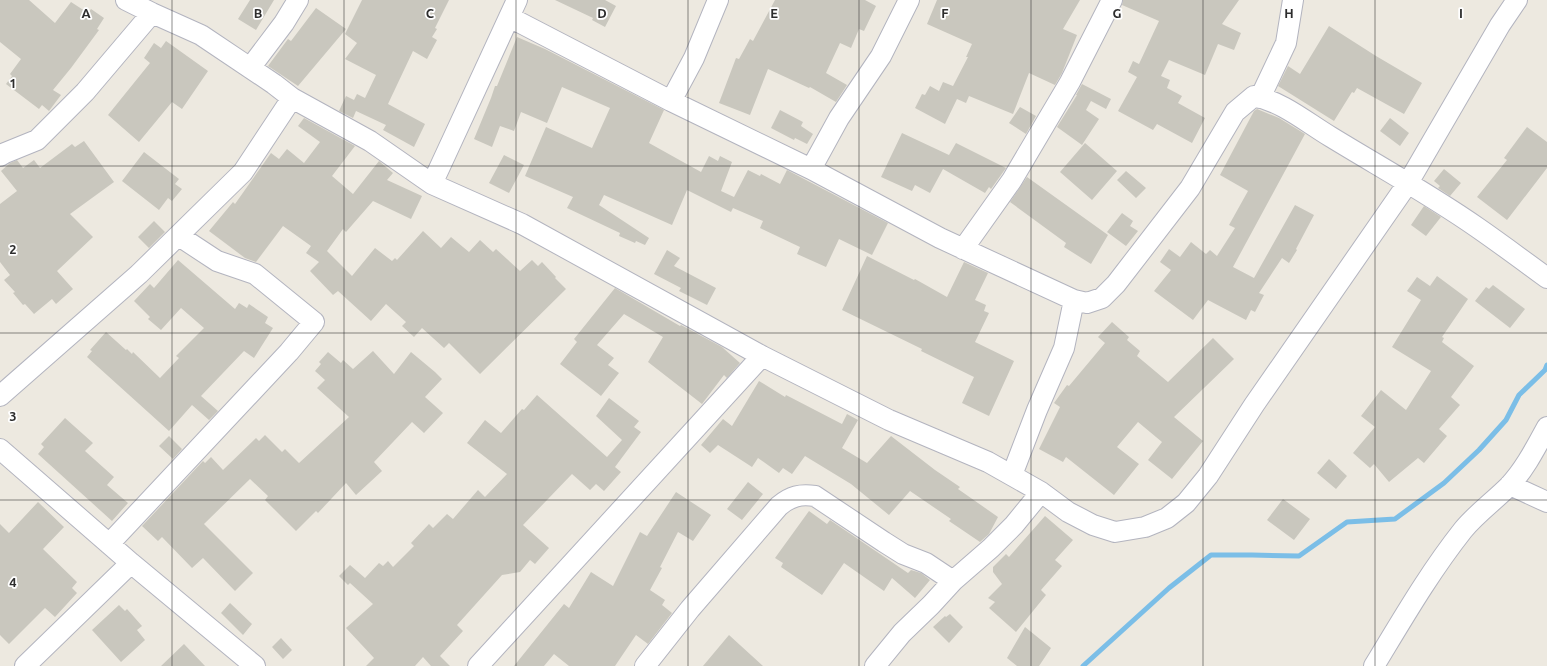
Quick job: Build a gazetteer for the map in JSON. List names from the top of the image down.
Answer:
{
  "grid": {
    "columns": [
      "A",
      "B",
      "C",
      "D",
      "E",
      "F",
      "G",
      "H",
      "I"
    ],
    "rows": [
      "1",
      "2",
      "3",
      "4"
    ]
  }
}
